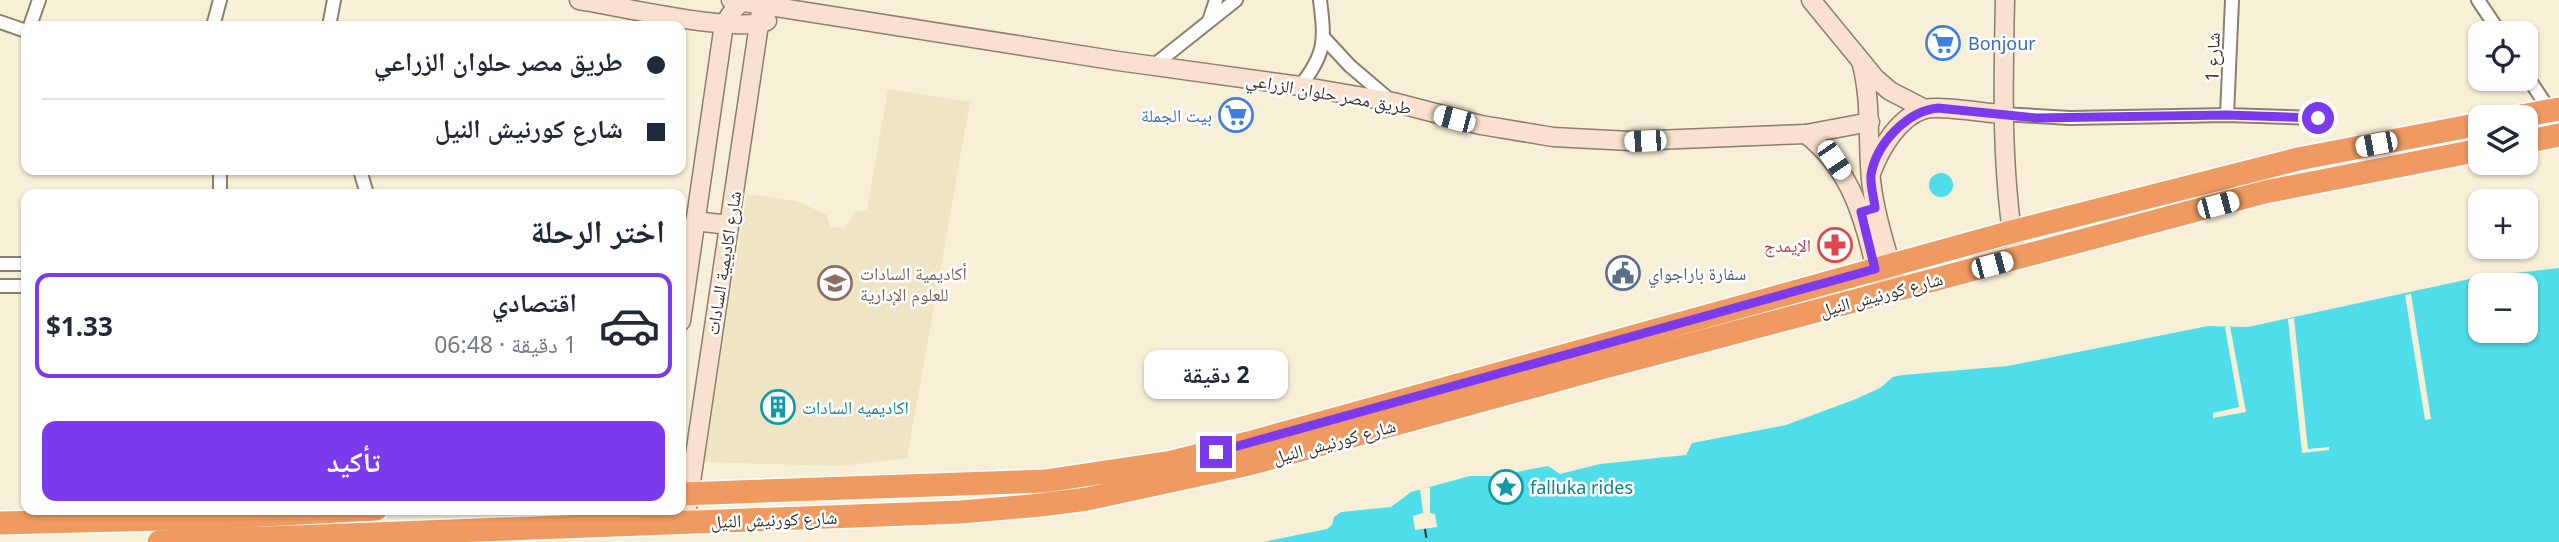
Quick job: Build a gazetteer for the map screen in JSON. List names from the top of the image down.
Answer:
{
  "streets": {
    "highway": ["شارع كورنيش النيل"],
    "main road": ["طريق مصر حلوان الزراعي", "شارع اكاديمية السادات"],
    "street": ["شارع 1"]
  },
  "crossings": [
    ["طريق مصر حلوان الزراعي", "شارع اكاديمية السادات"],
    ["شارع اكاديمية السادات", "شارع كورنيش النيل"]
  ],
  "places": {
    "supermarket": ["Bonjour", "بيت الجملة"],
    "pharmacy": ["الإيمدج"],
    "public building": ["سفارة باراجواي"],
    "school or university": ["أكاديمية السادات للعلوم الإدارية"],
    "building": ["اكاديميه السادات"],
    "place": ["falluka rides"]
  },
  "page": {
    "map_buttons": ["+", "−"],
    "banner": ["طريق مصر حلوان الزراعي", "شارع كورنيش النيل"],
    "heading": "اختر الرحلة",
    "list": [
      {
        "name": "اقتصادي",
        "note": "1 دقيقة · 06:48",
        "value": "$1.33"
      }
    ],
    "bubble": "2 دقيقة",
    "buttons": "تأكيد"
  }
}
